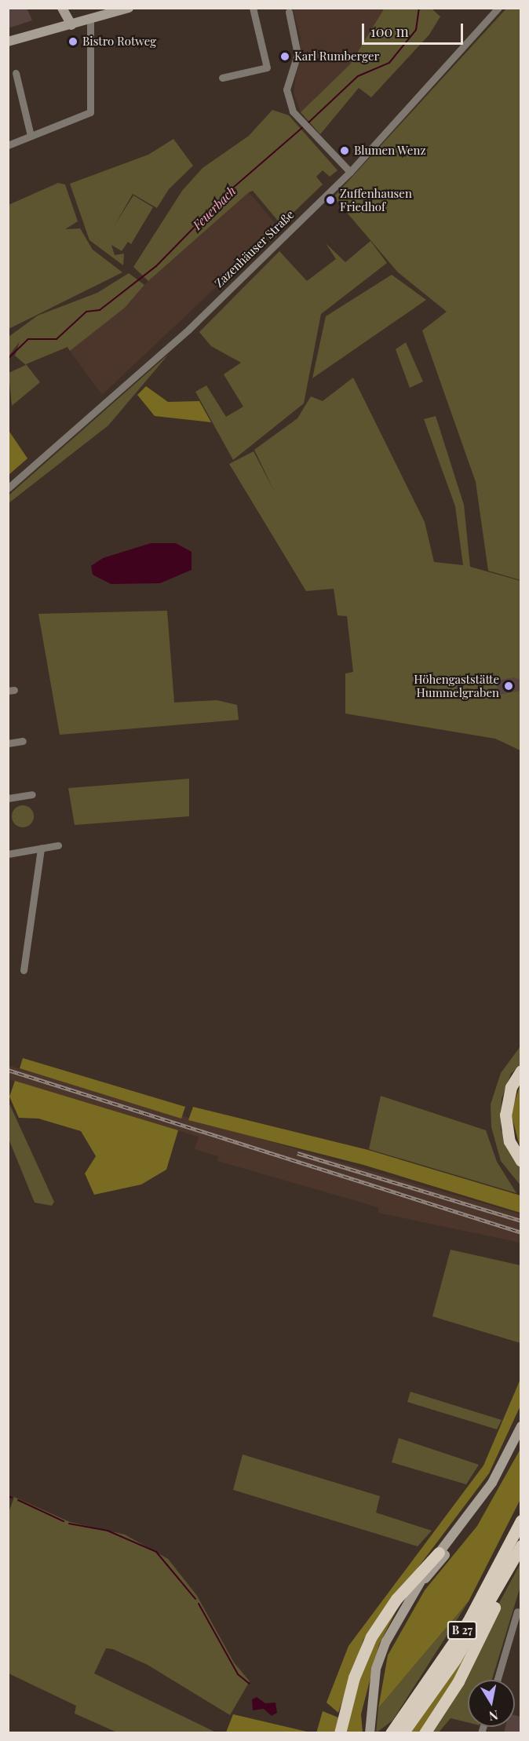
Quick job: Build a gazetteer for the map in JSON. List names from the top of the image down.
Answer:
{
  "streets": {
    "highway": ["B 27"],
    "street": ["Zazenhäuser Straße"]
  },
  "water": ["Feuerbach"],
  "places": [
    "Bistro Rotweg",
    "Karl Rumberger",
    "Blumen Wenz",
    "Zuffenhausen Friedhof",
    "Höhengaststätte Hummelgraben"
  ],
  "scale_bar": "100 m",
  "north": "bottom"
}
